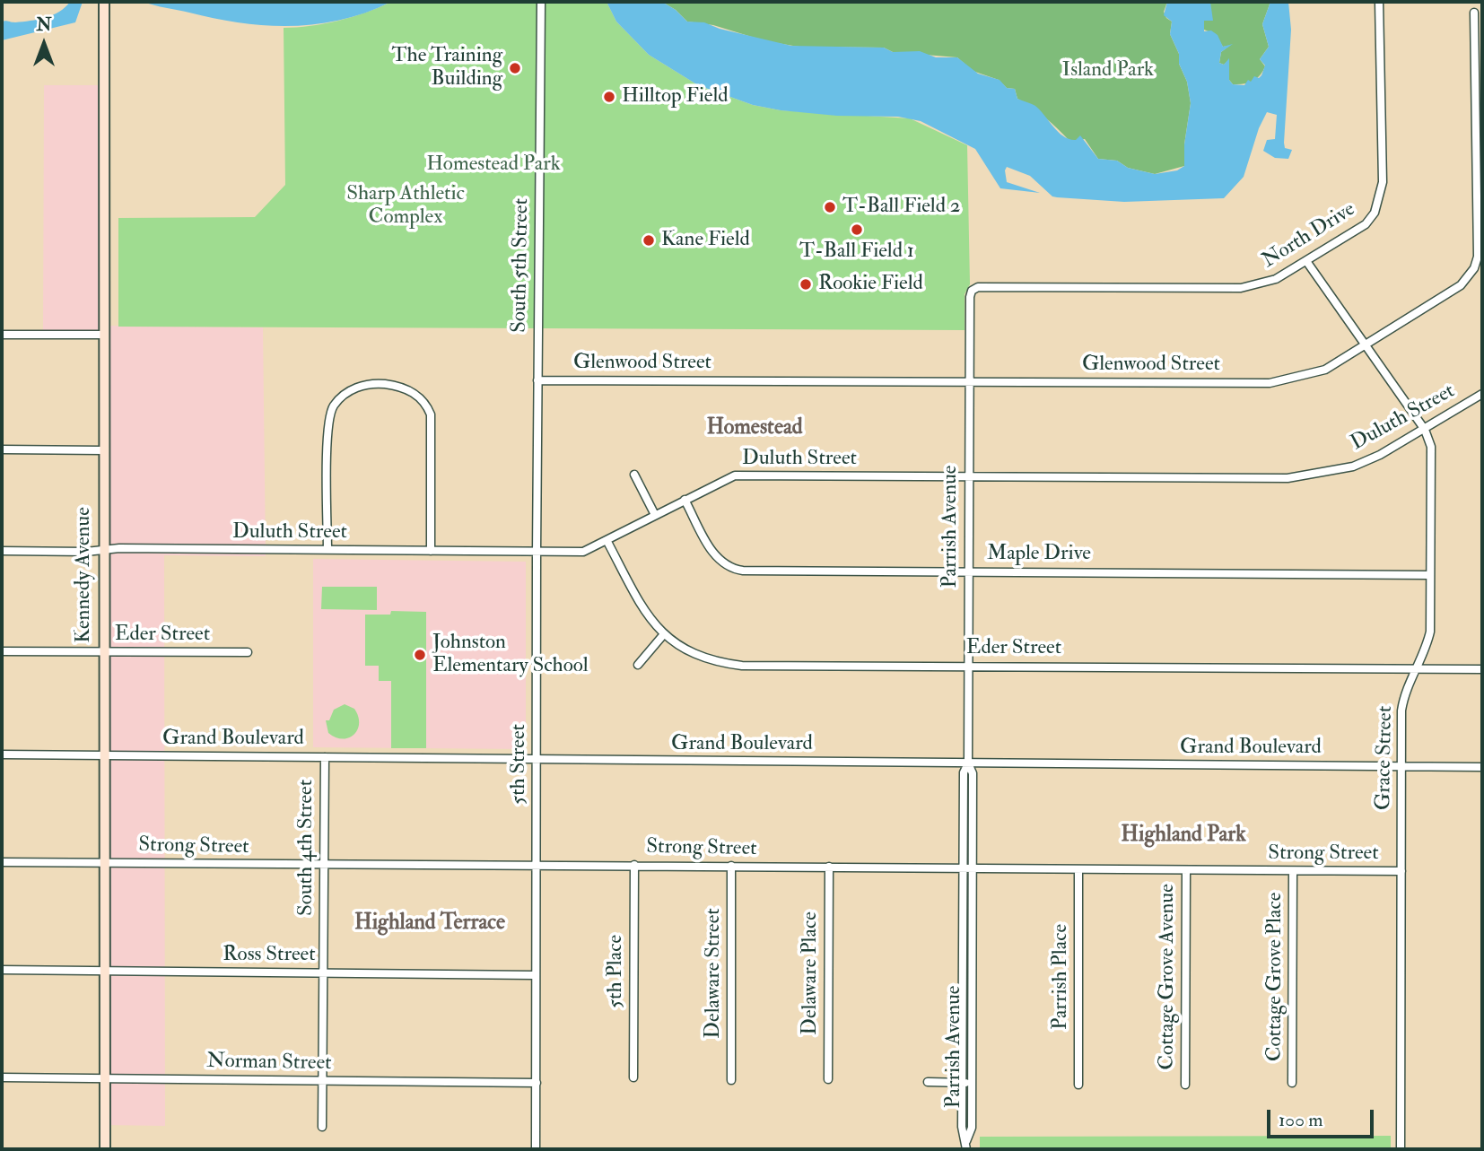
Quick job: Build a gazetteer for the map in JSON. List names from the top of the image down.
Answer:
{
  "streets": {
    "street": [
      "North Drive",
      "South 5th Street",
      "Glenwood Street",
      "Duluth Street",
      "Parrish Avenue",
      "Maple Drive",
      "Kennedy Avenue",
      "Eder Street",
      "Grand Boulevard",
      "Grace Street",
      "5th Street",
      "Strong Street",
      "South 4th Street",
      "Ross Street",
      "5th Place",
      "Delaware Street",
      "Delaware Place",
      "Parrish Place",
      "Cottage Grove Avenue",
      "Cottage Grove Place",
      "Norman Street"
    ]
  },
  "crossings": [
    ["North Drive", "Parrish Avenue"],
    ["North Drive", "Grace Street"],
    ["South 5th Street", "Glenwood Street"],
    ["South 5th Street", "5th Street"],
    ["Glenwood Street", "Parrish Avenue"],
    ["Glenwood Street", "Grace Street"],
    ["Glenwood Street", "5th Street"],
    ["Duluth Street", "Parrish Avenue"],
    ["Duluth Street", "Maple Drive"],
    ["Duluth Street", "Kennedy Avenue"],
    ["Duluth Street", "Eder Street"],
    ["Duluth Street", "Grace Street"],
    ["Duluth Street", "5th Street"],
    ["Parrish Avenue", "Maple Drive"],
    ["Parrish Avenue", "Eder Street"],
    ["Parrish Avenue", "Grand Boulevard"],
    ["Parrish Avenue", "Strong Street"],
    ["Maple Drive", "Grace Street"],
    ["Kennedy Avenue", "Eder Street"],
    ["Kennedy Avenue", "Grand Boulevard"],
    ["Kennedy Avenue", "Strong Street"],
    ["Kennedy Avenue", "Ross Street"],
    ["Kennedy Avenue", "Norman Street"],
    ["Eder Street", "Grace Street"],
    ["Grand Boulevard", "Grace Street"],
    ["Grand Boulevard", "5th Street"],
    ["Grand Boulevard", "South 4th Street"],
    ["Grace Street", "Strong Street"],
    ["5th Street", "Strong Street"],
    ["5th Street", "Ross Street"],
    ["5th Street", "Norman Street"],
    ["Strong Street", "South 4th Street"],
    ["Strong Street", "5th Place"],
    ["Strong Street", "Delaware Street"],
    ["Strong Street", "Delaware Place"],
    ["Strong Street", "Parrish Place"],
    ["Strong Street", "Cottage Grove Avenue"],
    ["Strong Street", "Cottage Grove Place"],
    ["South 4th Street", "Ross Street"],
    ["South 4th Street", "Norman Street"]
  ],
  "districts": ["Homestead", "Highland Park", "Highland Terrace"],
  "parks": ["Island Park", "Homestead Park", "Sharp Athletic Complex"],
  "places": [
    "The Training Building",
    "Hilltop Field",
    "T-Ball Field 2",
    "T-Ball Field 1",
    "Kane Field",
    "Rookie Field",
    "Johnston Elementary School"
  ],
  "scale_bar": "100 m",
  "north": "top"
}
